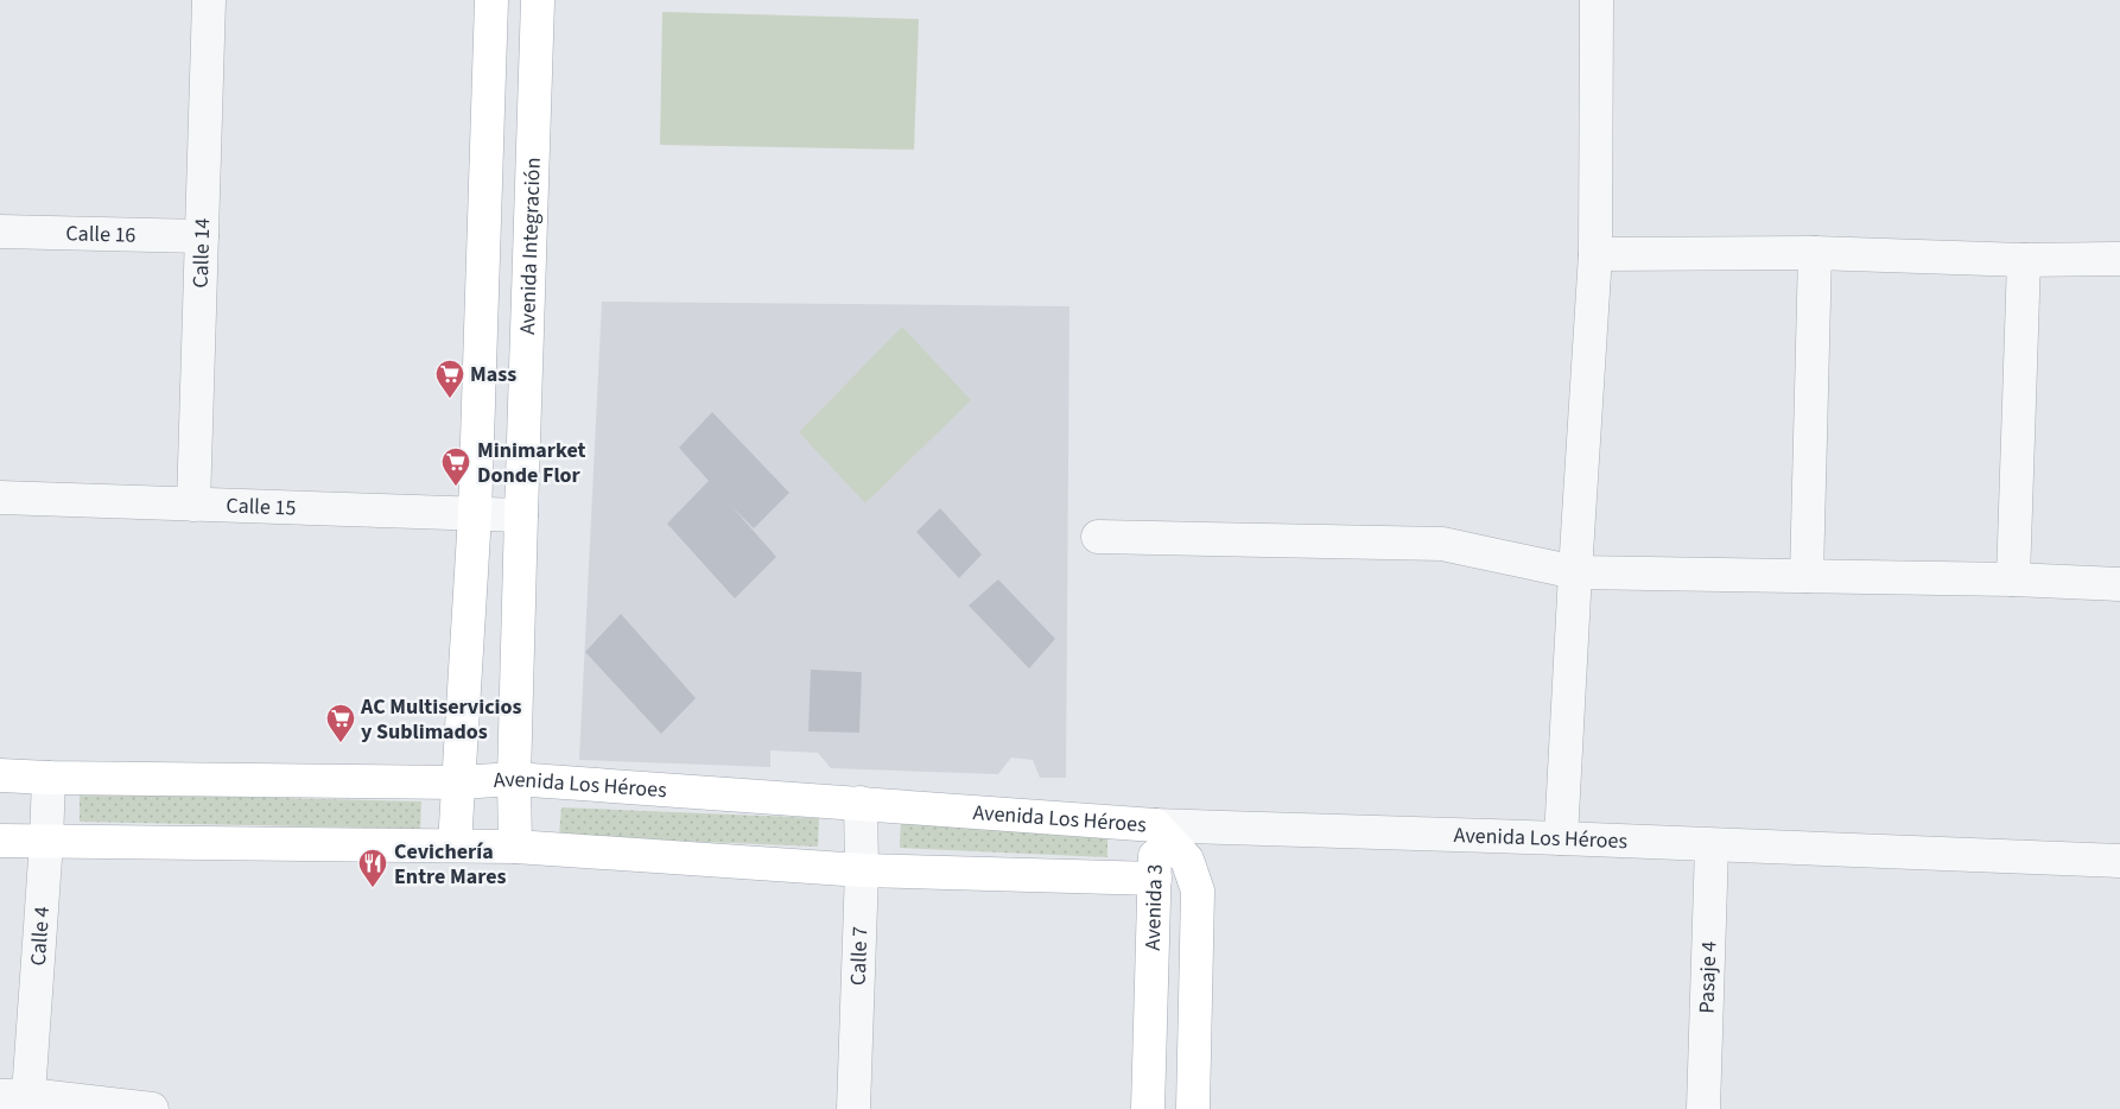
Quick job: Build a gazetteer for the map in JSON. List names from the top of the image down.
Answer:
{
  "streets": {
    "main road": ["Avenida Integración", "Avenida Los Héroes", "Avenida 3"],
    "street": [
      "Calle 16",
      "Calle 14",
      "Calle 15",
      "Calle 4",
      "Calle 7",
      "Pasaje 4"
    ]
  },
  "crossings": [
    ["Calle 16", "Calle 14"],
    ["Avenida Integración", "Calle 15"],
    ["Avenida Integración", "Avenida Los Héroes"],
    ["Calle 14", "Calle 15"],
    ["Avenida Los Héroes", "Avenida 3"],
    ["Avenida Los Héroes", "Calle 4"],
    ["Avenida Los Héroes", "Calle 7"],
    ["Avenida Los Héroes", "Pasaje 4"]
  ],
  "places": {
    "supermarket": ["Mass", "Minimarket Donde Flor", "AC Multiservicios y Sublimados"],
    "restaurant": ["Cevichería Entre Mares"]
  }
}
